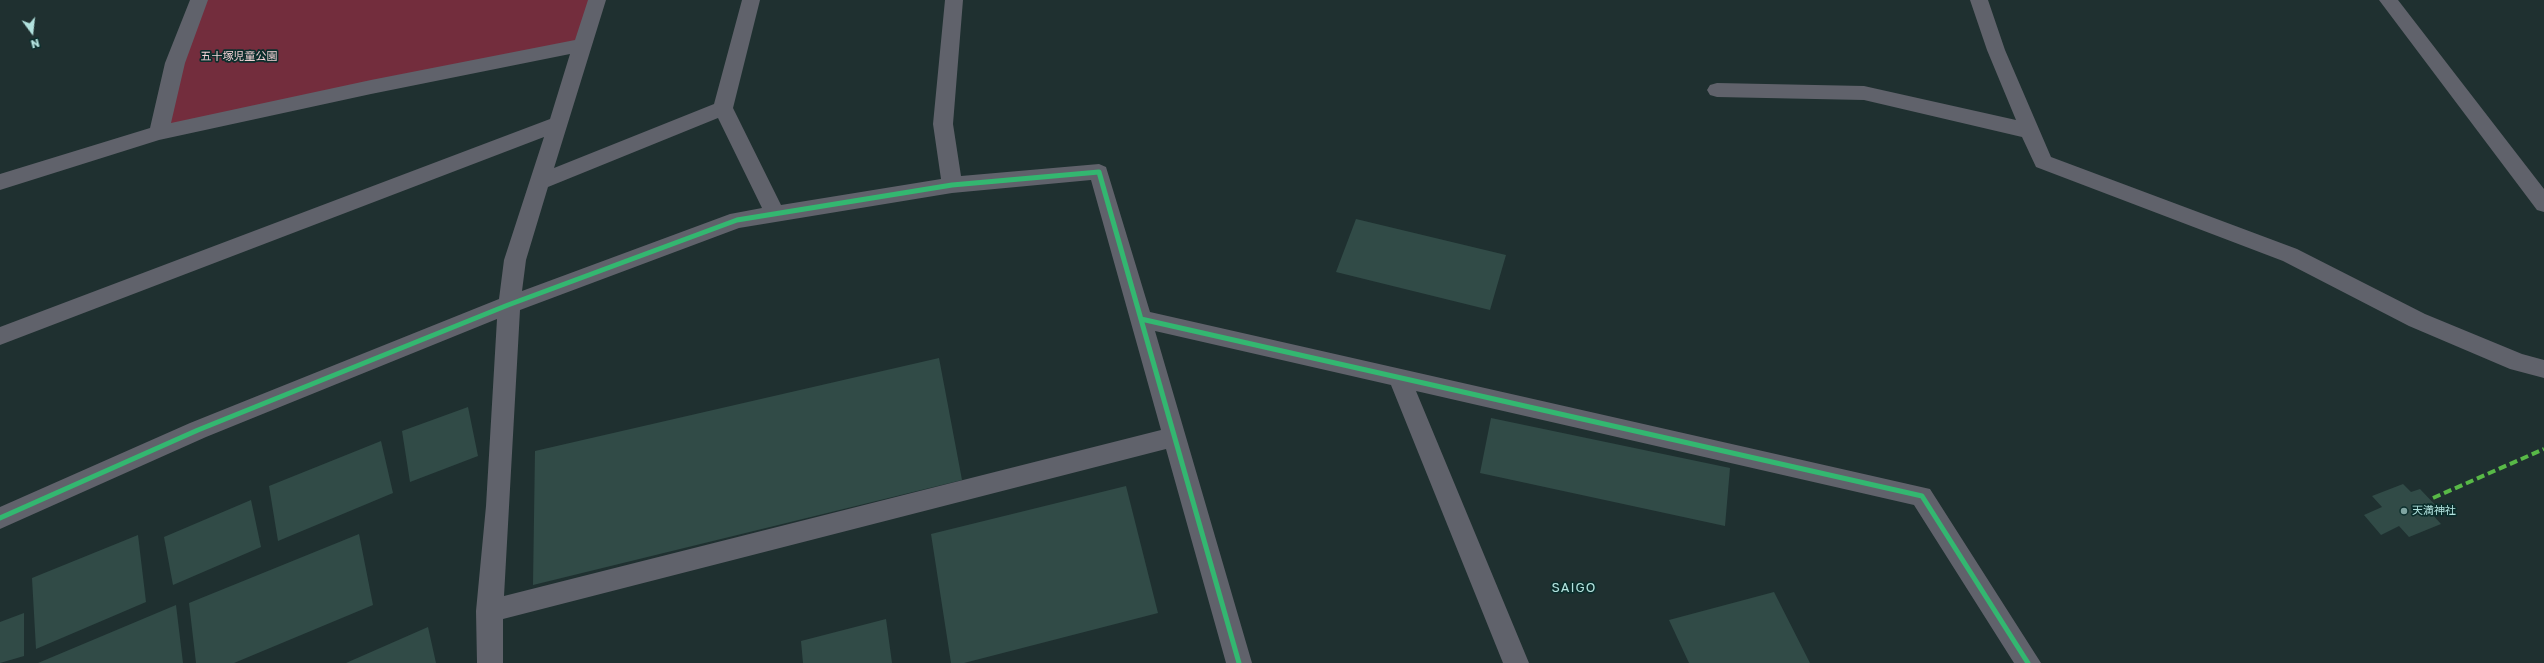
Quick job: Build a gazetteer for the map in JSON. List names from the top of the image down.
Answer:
{
  "districts": ["SAIGO"],
  "parks": ["五十塚児童公園"],
  "places": ["天満神社"],
  "north": "bottom"
}
